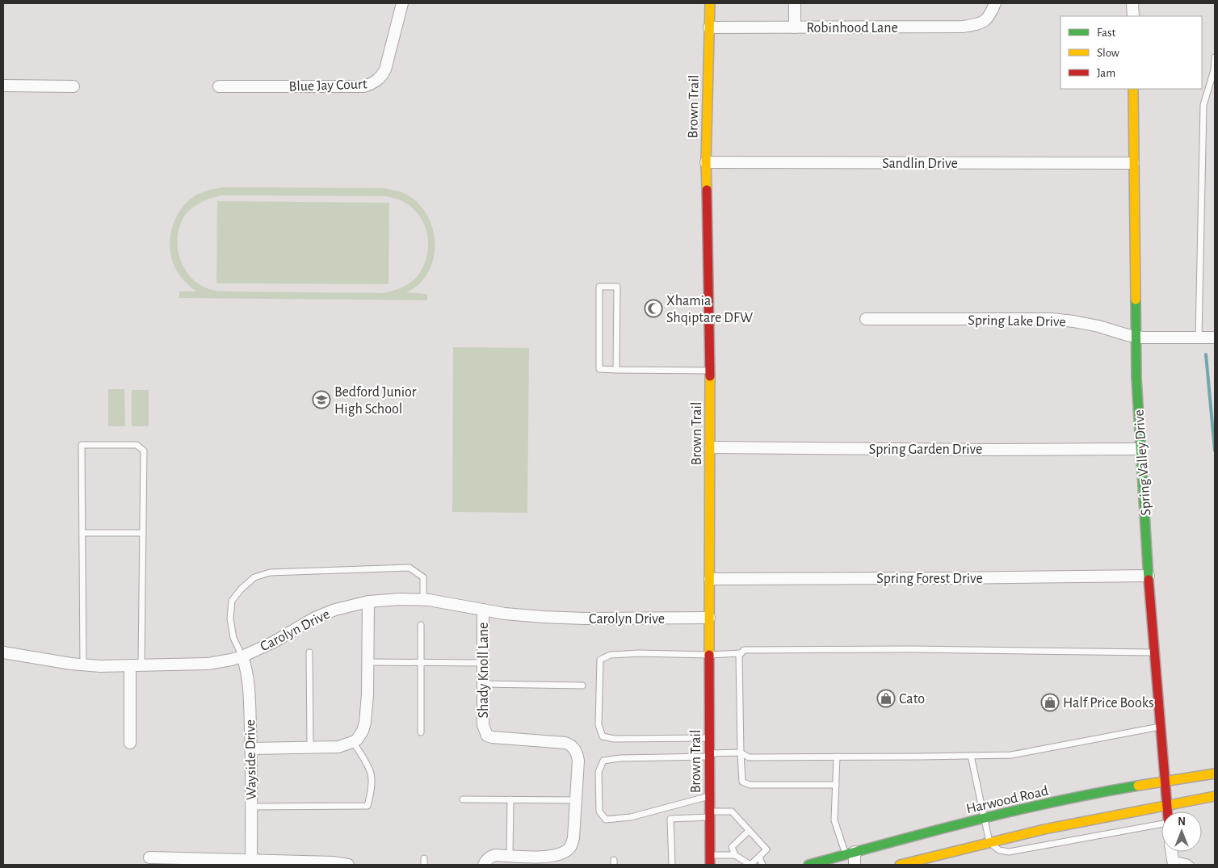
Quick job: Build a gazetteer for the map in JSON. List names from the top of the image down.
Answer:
{
  "streets": {
    "street": [
      "Robinhood Lane",
      "Blue Jay Court",
      "Brown Trail",
      "Sandlin Drive",
      "Spring Lake Drive",
      "Spring Garden Drive",
      "Spring Valley Drive",
      "Spring Forest Drive",
      "Carolyn Drive",
      "Shady Knoll Lane",
      "Wayside Drive",
      "Harwood Road"
    ]
  },
  "crossings": [
    ["Robinhood Lane", "Brown Trail"],
    ["Brown Trail", "Sandlin Drive"],
    ["Brown Trail", "Spring Garden Drive"],
    ["Brown Trail", "Spring Forest Drive"],
    ["Brown Trail", "Carolyn Drive"],
    ["Sandlin Drive", "Spring Valley Drive"],
    ["Spring Lake Drive", "Spring Valley Drive"],
    ["Spring Garden Drive", "Spring Valley Drive"],
    ["Spring Valley Drive", "Spring Forest Drive"],
    ["Spring Valley Drive", "Harwood Road"],
    ["Carolyn Drive", "Shady Knoll Lane"],
    ["Carolyn Drive", "Wayside Drive"]
  ],
  "places": {
    "mosque": ["Xhamia Shqiptare DFW"],
    "school or university": ["Bedford Junior High School"],
    "shop": ["Cato", "Half Price Books"]
  },
  "legend": ["Fast", "Slow", "Jam"],
  "north": "top"
}
